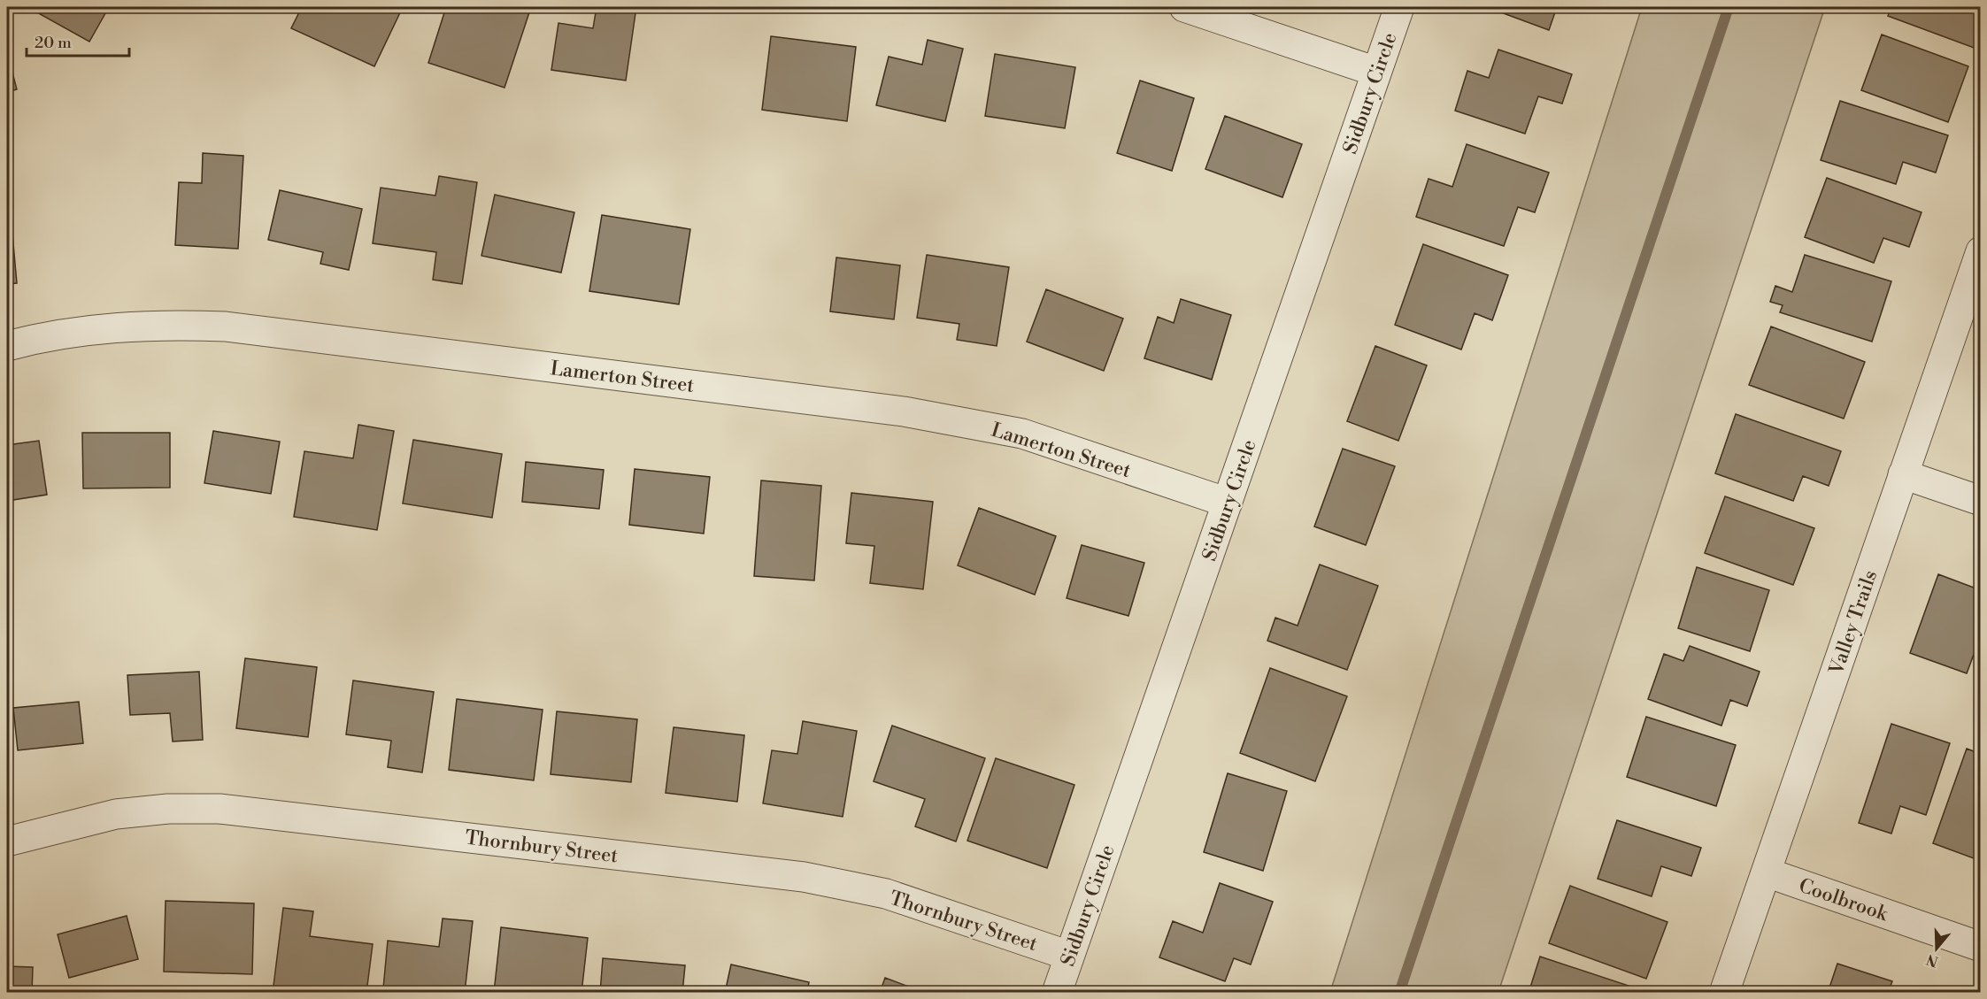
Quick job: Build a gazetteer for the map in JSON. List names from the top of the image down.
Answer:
{
  "streets": {
    "street": [
      "Sidbury Circle",
      "Lamerton Street",
      "Valley Trails",
      "Thornbury Street",
      "Coolbrook"
    ]
  },
  "crossings": [
    ["Sidbury Circle", "Lamerton Street"],
    ["Sidbury Circle", "Thornbury Street"],
    ["Valley Trails", "Coolbrook"]
  ],
  "scale_bar": "20 m",
  "north": "bottom"
}
